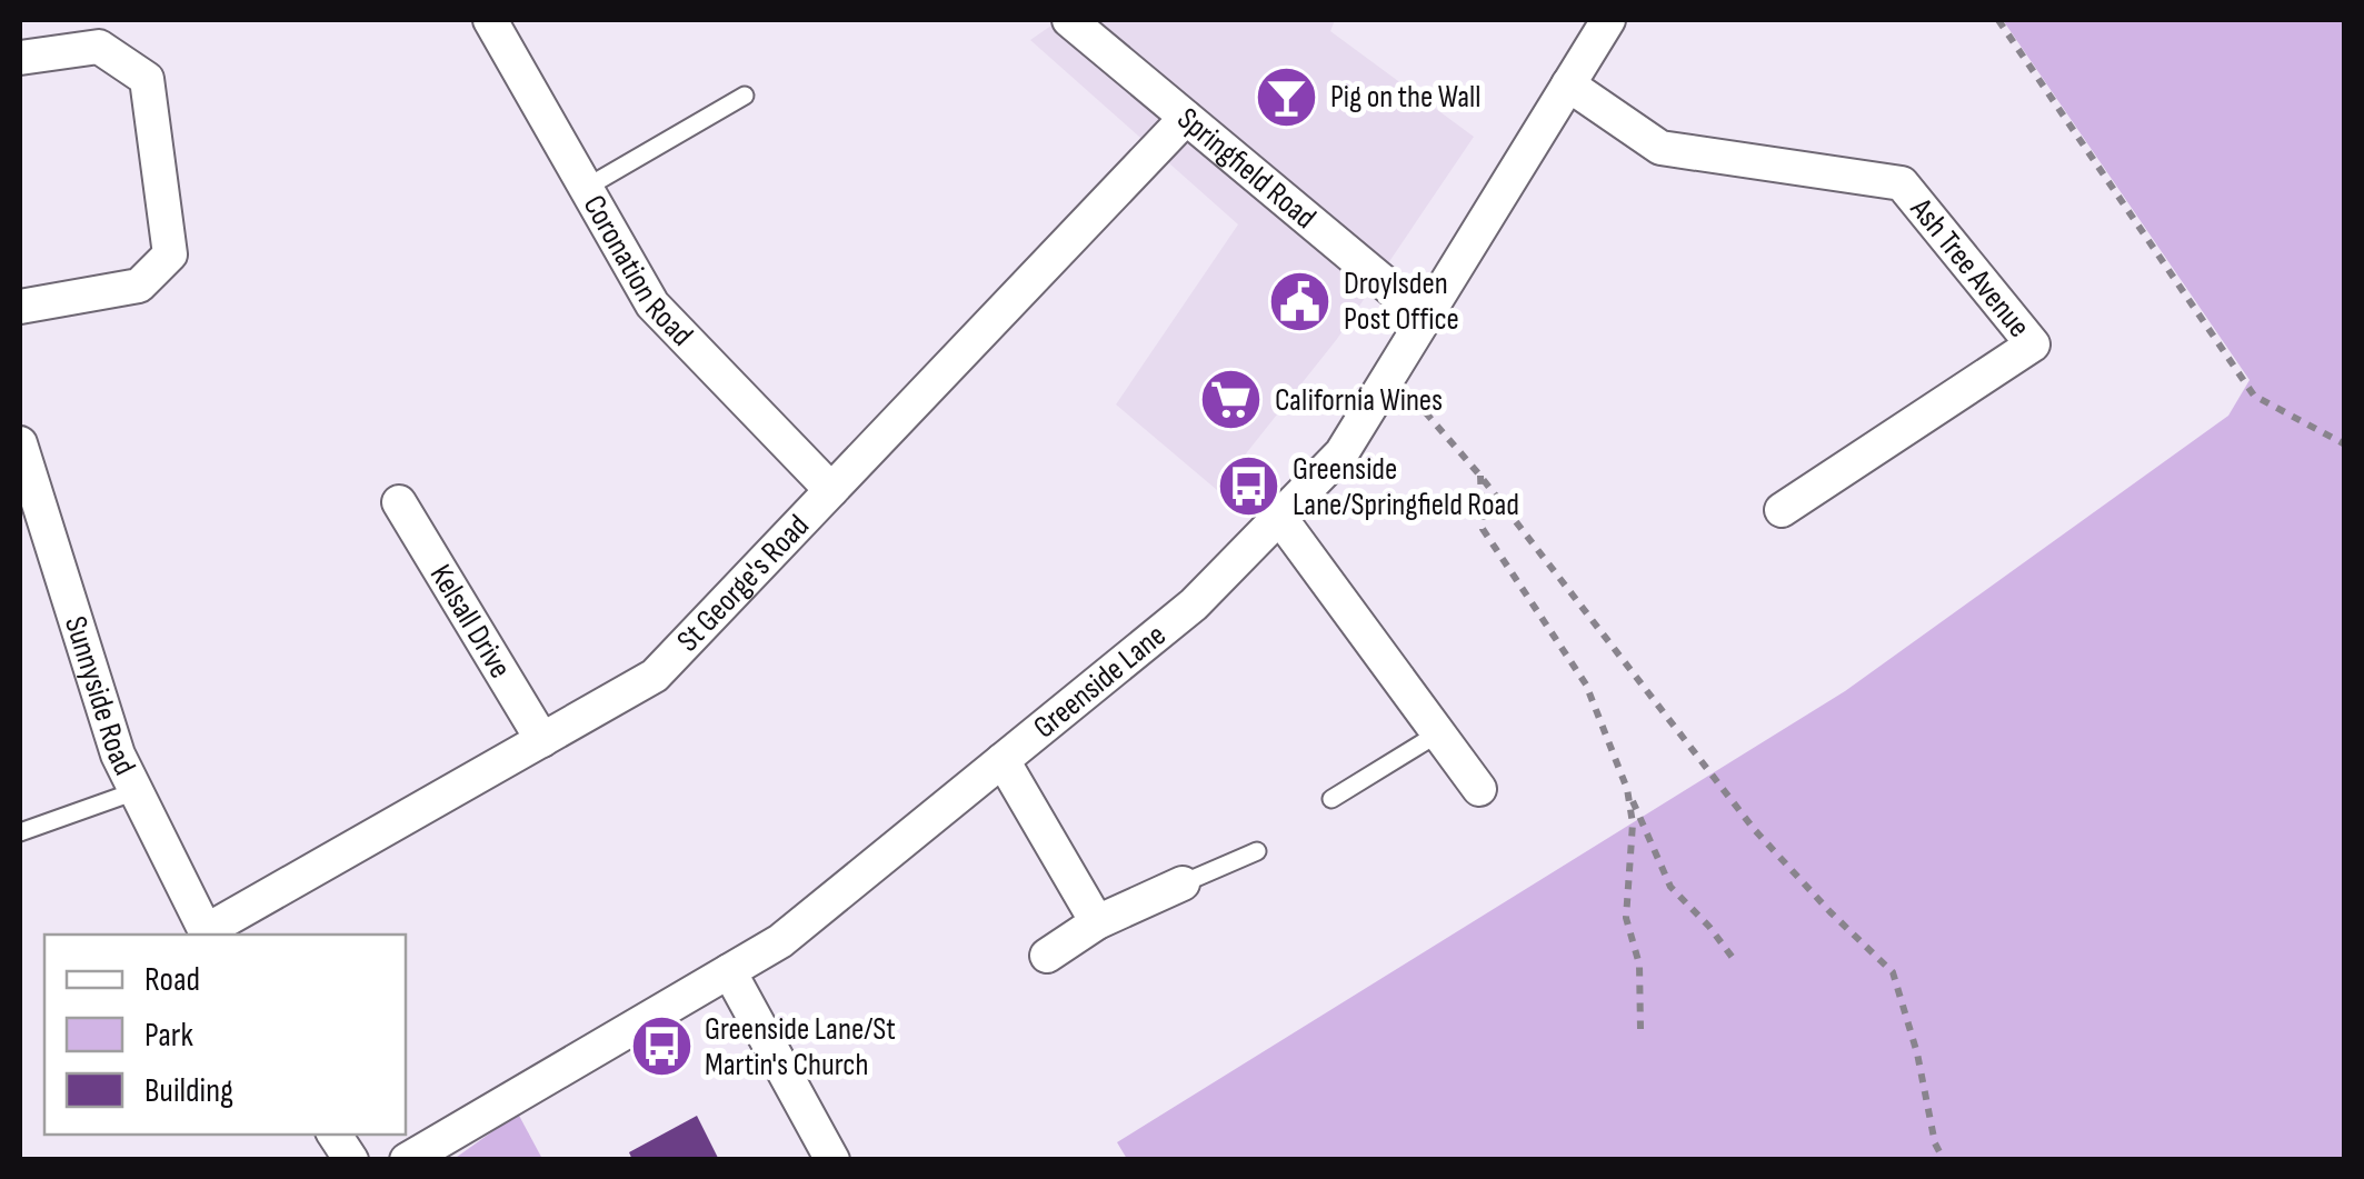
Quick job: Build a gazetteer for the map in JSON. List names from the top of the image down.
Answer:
{
  "streets": {
    "street": [
      "Springfield Road",
      "Ash Tree Avenue",
      "Coronation Road",
      "St George's Road",
      "Kelsall Drive",
      "Greenside Lane",
      "Sunnyside Road"
    ]
  },
  "crossings": [
    ["Springfield Road", "St George's Road"],
    ["Springfield Road", "Greenside Lane"],
    ["Ash Tree Avenue", "Greenside Lane"],
    ["Coronation Road", "St George's Road"],
    ["St George's Road", "Kelsall Drive"],
    ["St George's Road", "Sunnyside Road"]
  ],
  "places": {
    "bar": ["Pig on the Wall"],
    "public building": ["Droylsden Post Office"],
    "supermarket": ["California Wines"],
    "bus stop": ["Greenside Lane/Springfield Road", "Greenside Lane/St Martin's Church"]
  },
  "legend": ["Road", "Park", "Building"]
}
